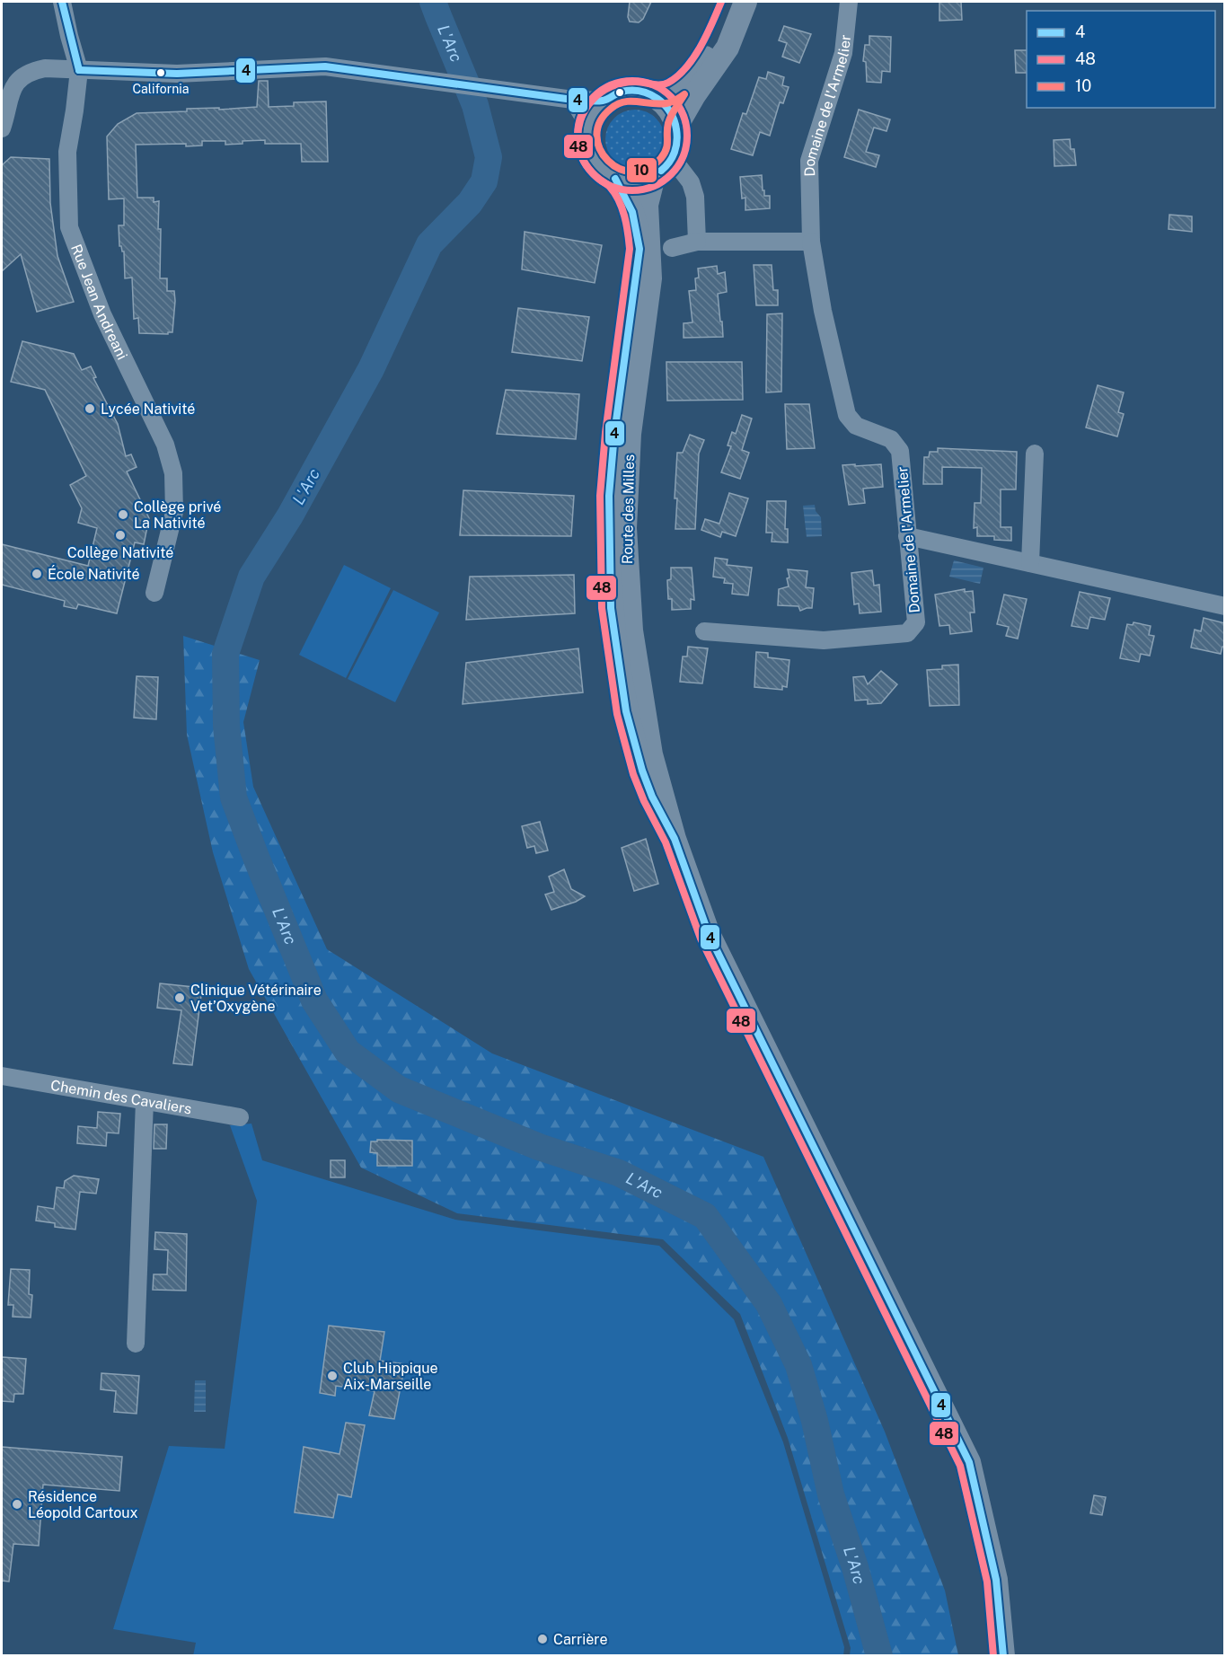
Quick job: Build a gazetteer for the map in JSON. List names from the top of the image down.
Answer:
{
  "streets": {
    "main road": ["Route des Milles"],
    "street": ["Domaine de l'Armelier", "Rue Jean Andreani", "Chemin des Cavaliers"]
  },
  "water": ["L'Arc"],
  "places": [
    "California",
    "Lycée Nativité",
    "Collège privé La Nativité",
    "Collège Nativité",
    "École Nativité",
    "Clinique Vétérinaire Vet’Oxygène",
    "Club Hippique Aix-Marseille",
    "Résidence Léopold Cartoux",
    "Carrière"
  ],
  "lines": ["transit line 4", "transit line 48", "transit line 10"],
  "legend": ["4", "48", "10"]
}
